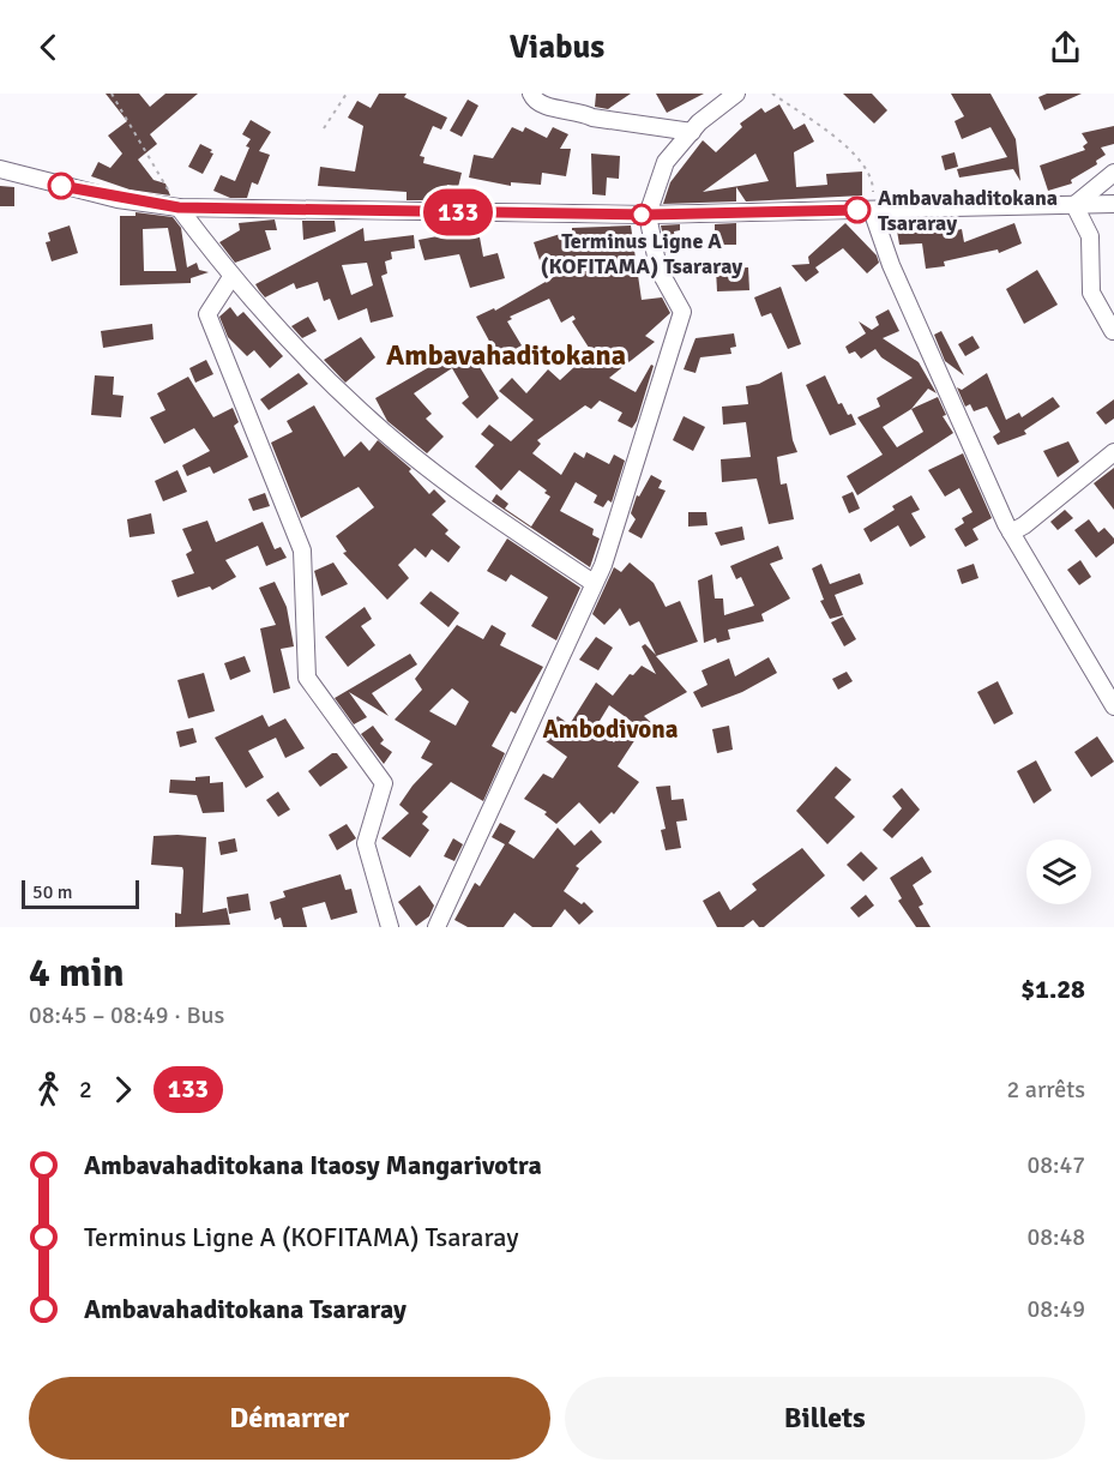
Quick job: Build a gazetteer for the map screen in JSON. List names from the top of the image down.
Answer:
{
  "districts": ["Ambavahaditokana", "Ambodivona"],
  "places": ["Ambavahaditokana Tsararay", "Terminus Ligne A (KOFITAMA) Tsararay"],
  "lines": ["bus line 133"],
  "scale_bar": "50 m",
  "page": {
    "header": "Viabus",
    "on_map": "133",
    "scale": "50 m",
    "heading": ["4 min", "08:45 – 08:49 · Bus", "$1.28"],
    "legs": ["2", "133", "2 arrêts"],
    "list": [
      {
        "name": "Ambavahaditokana Itaosy Mangarivotra",
        "value": "08:47"
      },
      {
        "name": "Terminus Ligne A (KOFITAMA) Tsararay",
        "value": "08:48"
      },
      {
        "name": "Ambavahaditokana Tsararay",
        "value": "08:49"
      }
    ],
    "buttons": ["Démarrer", "Billets"]
  }
}
